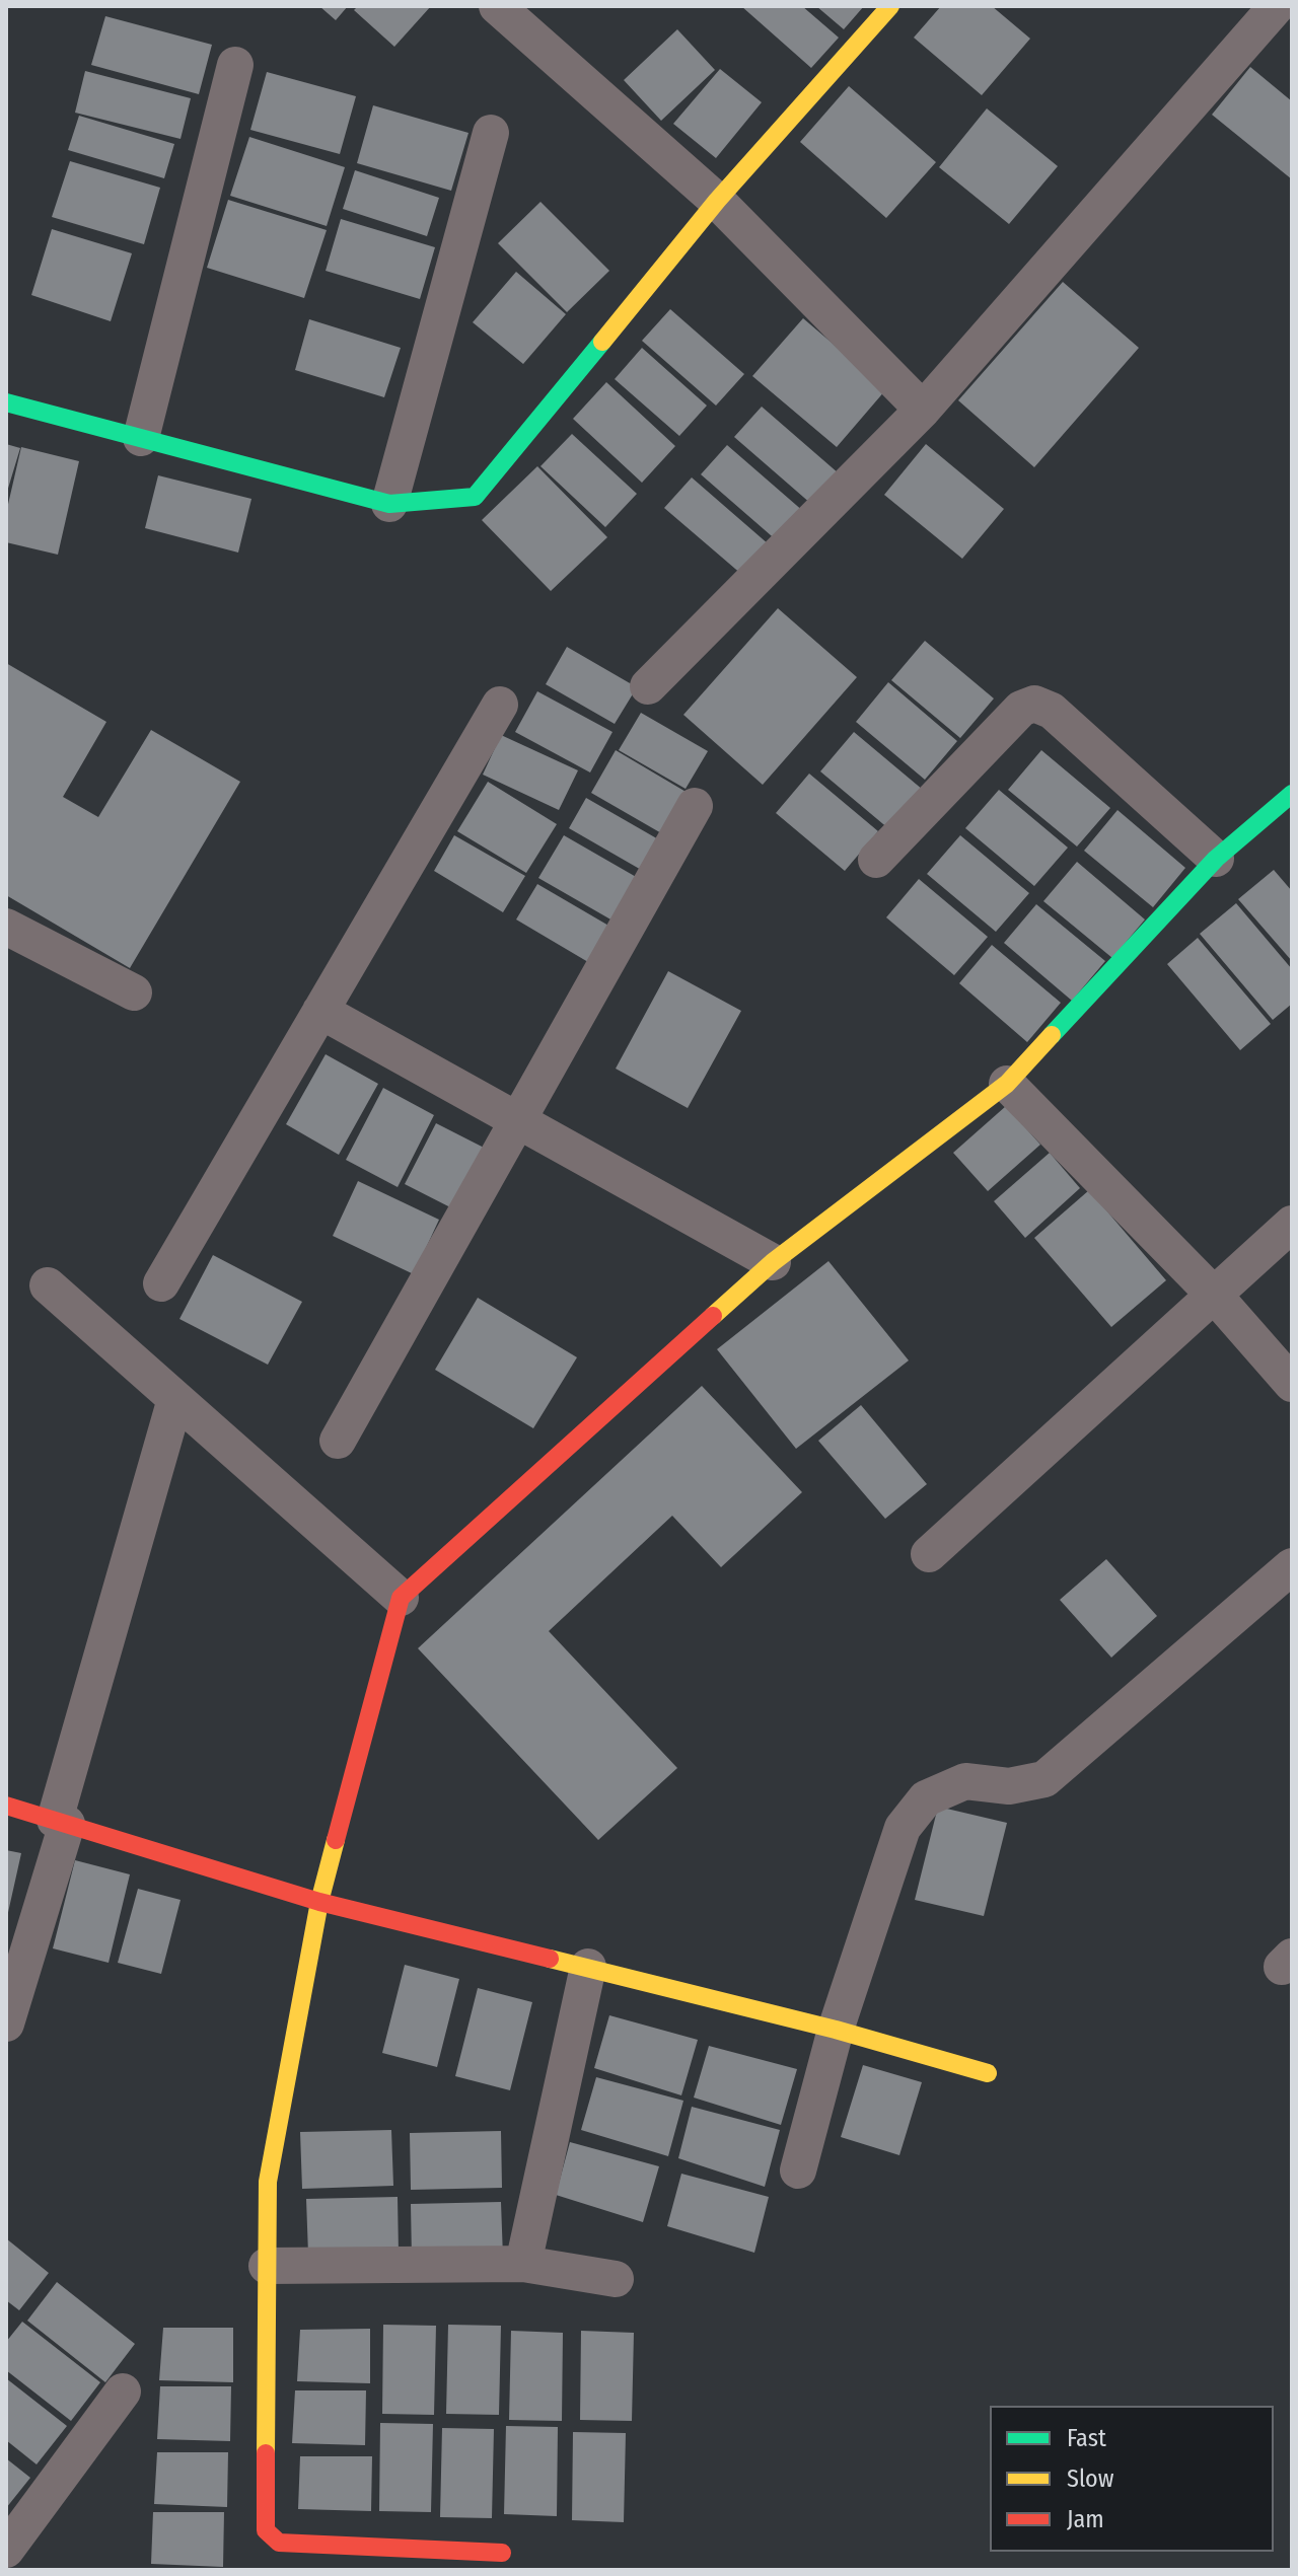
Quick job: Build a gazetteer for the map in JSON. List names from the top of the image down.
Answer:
{
  "legend": ["Fast", "Slow", "Jam"]
}
